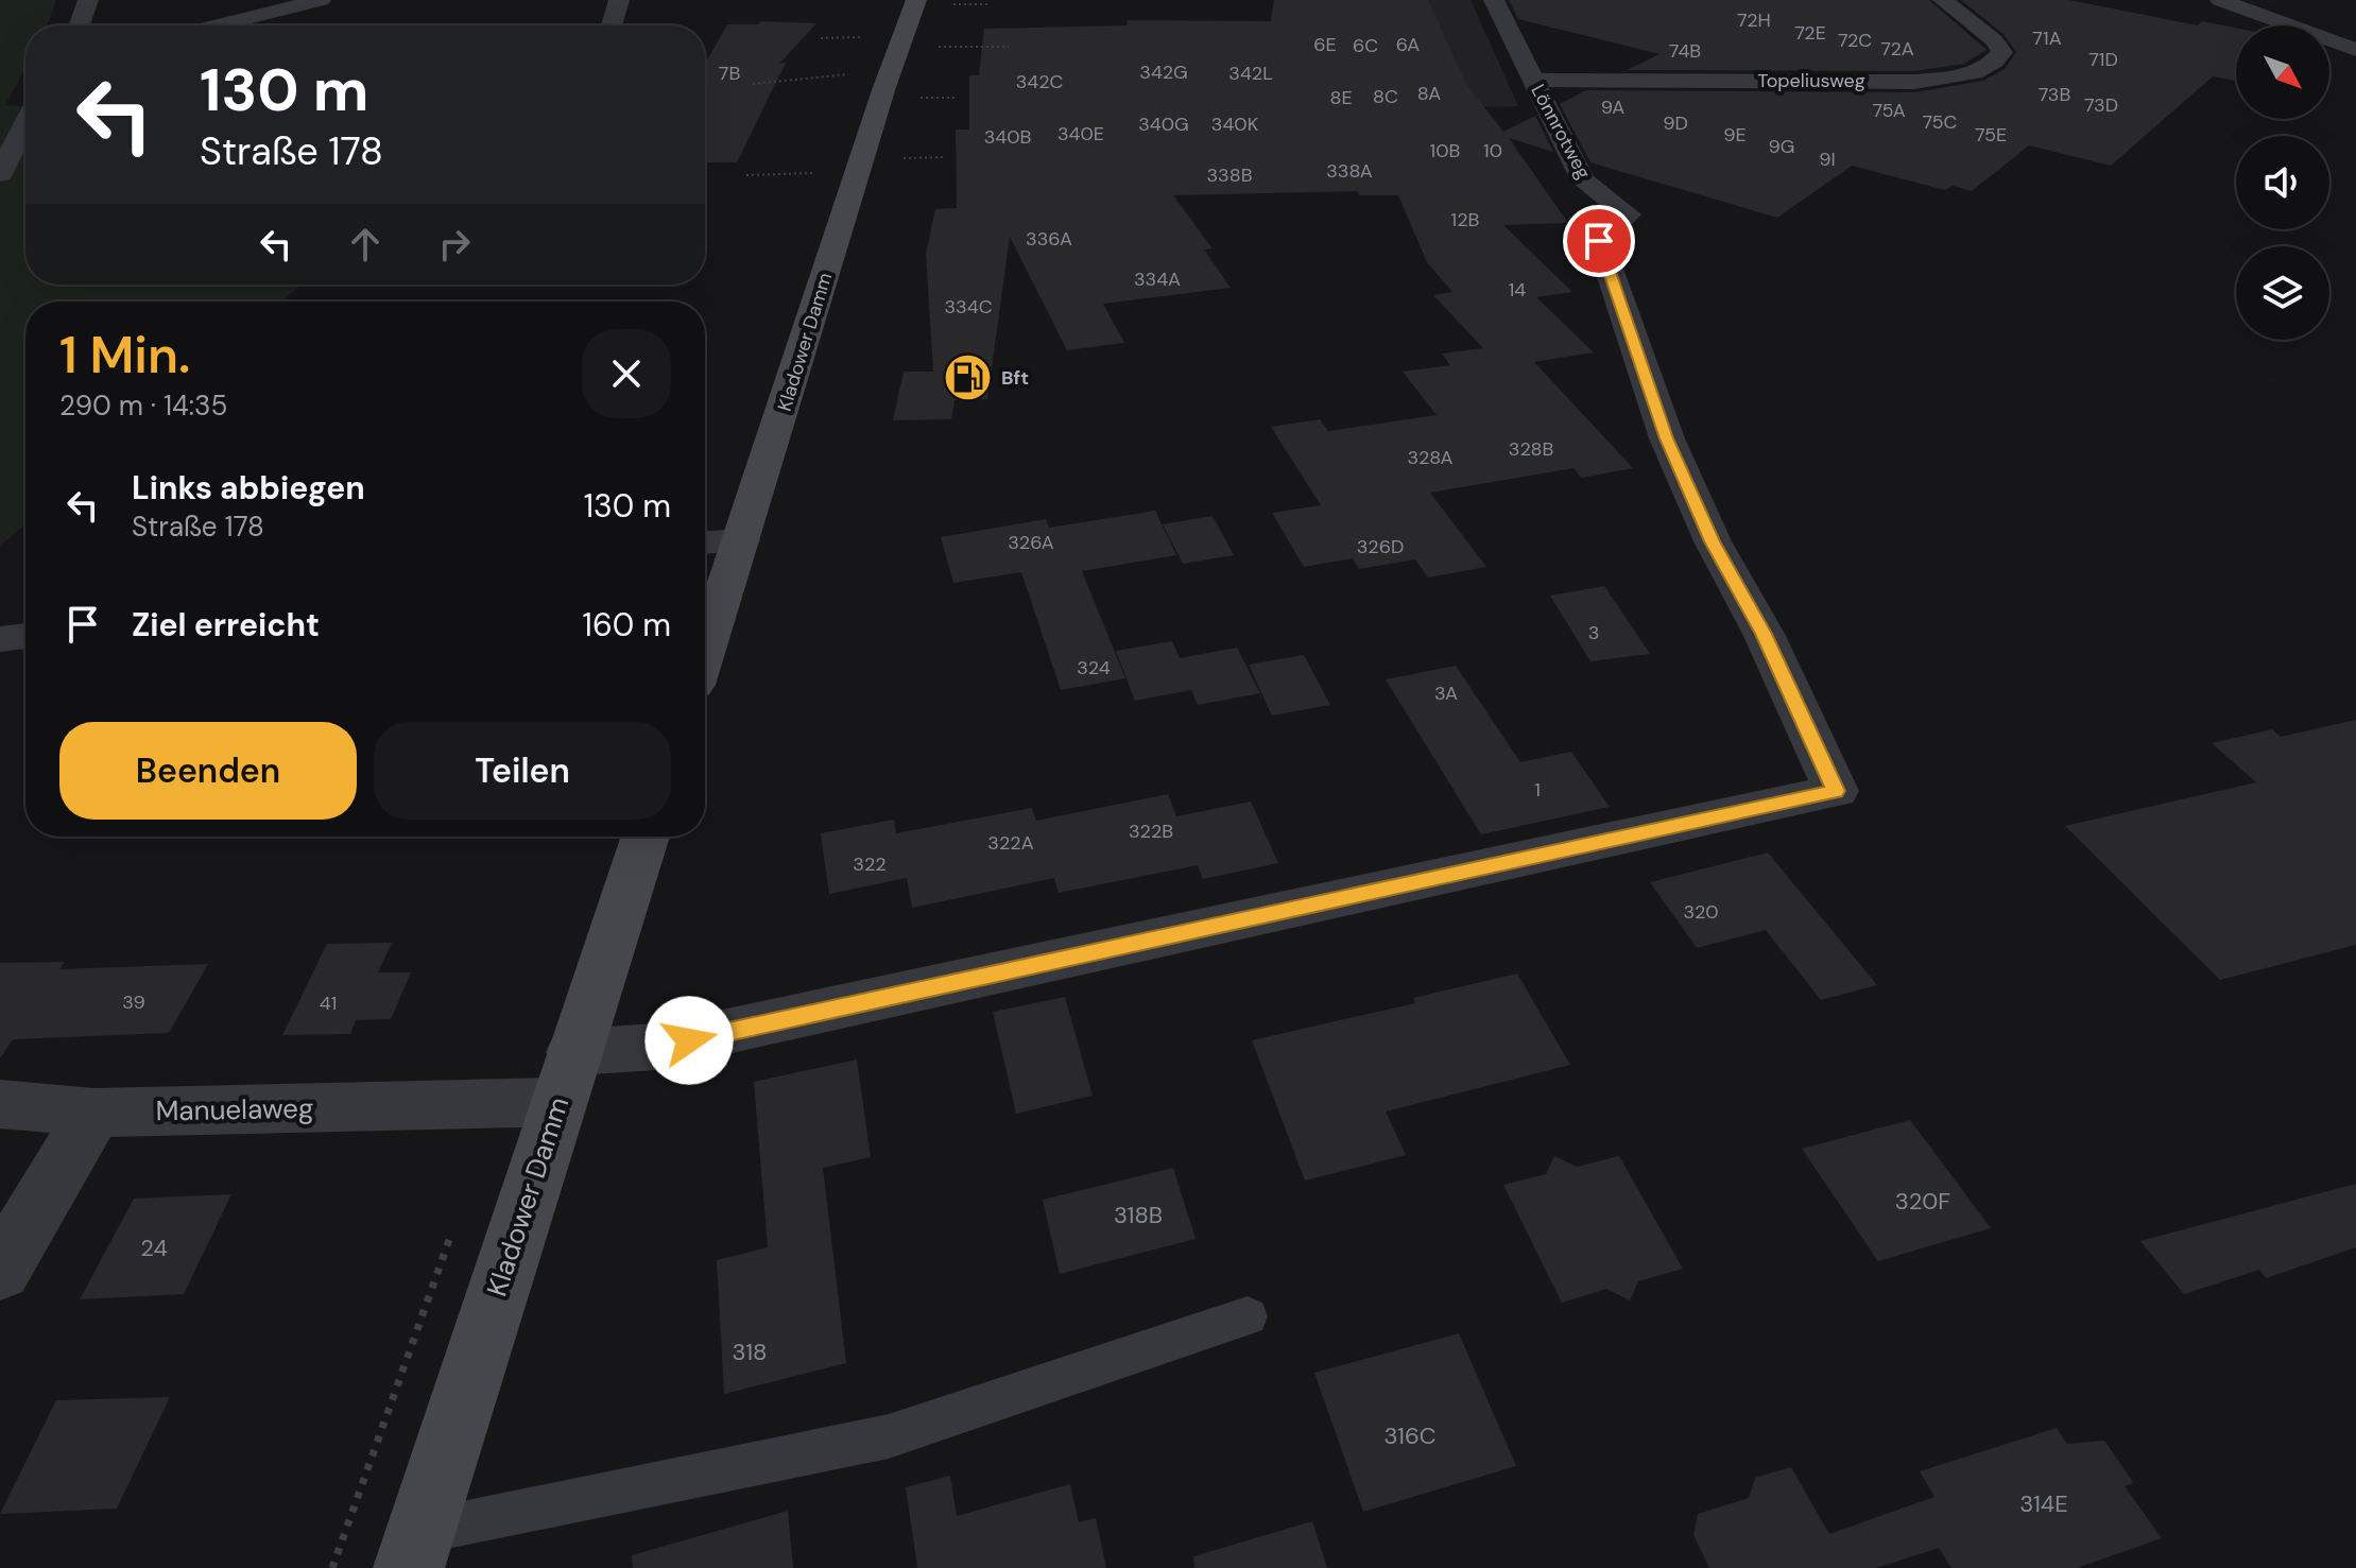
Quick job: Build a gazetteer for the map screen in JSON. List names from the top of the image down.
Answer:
{
  "streets": {
    "main road": ["Kladower Damm"],
    "street": ["Topeliusweg", "Lönnrotweg", "Manuelaweg"]
  },
  "crossings": [
    ["Topeliusweg", "Lönnrotweg"],
    ["Lönnrotweg", "Manuelaweg"],
    ["Kladower Damm", "Manuelaweg"]
  ],
  "places": {
    "fuel station": ["Bft"]
  },
  "house_numbers": [
    "72H",
    "72E",
    "71A",
    "72C",
    "6E",
    "6A",
    "6C",
    "72A",
    "74B",
    "71D",
    "342G",
    "7B",
    "342L",
    "342C",
    "8A",
    "73B",
    "8C",
    "8E",
    "73D",
    "9A",
    "75A",
    "75C",
    "9D",
    "340G",
    "340K",
    "340E",
    "9E",
    "75E",
    "340B",
    "9G",
    "10B",
    "10",
    "9I",
    "338A",
    "338B",
    "12B",
    "336A",
    "334A",
    "14",
    "334C",
    "328B",
    "328A",
    "326A",
    "326D",
    "3",
    "324",
    "3A",
    "1",
    "322B",
    "322A",
    "322",
    "320",
    "39",
    "41",
    "320F",
    "318B",
    "24",
    "318",
    "316C",
    "314E"
  ],
  "north": "bottom right",
  "page": {
    "turn": ["130 m", "Straße 178"],
    "heading": ["1 Min.", "290 m · 14:35"],
    "list": [
      {
        "name": "Links abbiegen",
        "note": "Straße 178",
        "value": "130 m"
      },
      {
        "name": "Ziel erreicht",
        "value": "160 m"
      }
    ],
    "buttons": ["Beenden", "Teilen"]
  }
}
